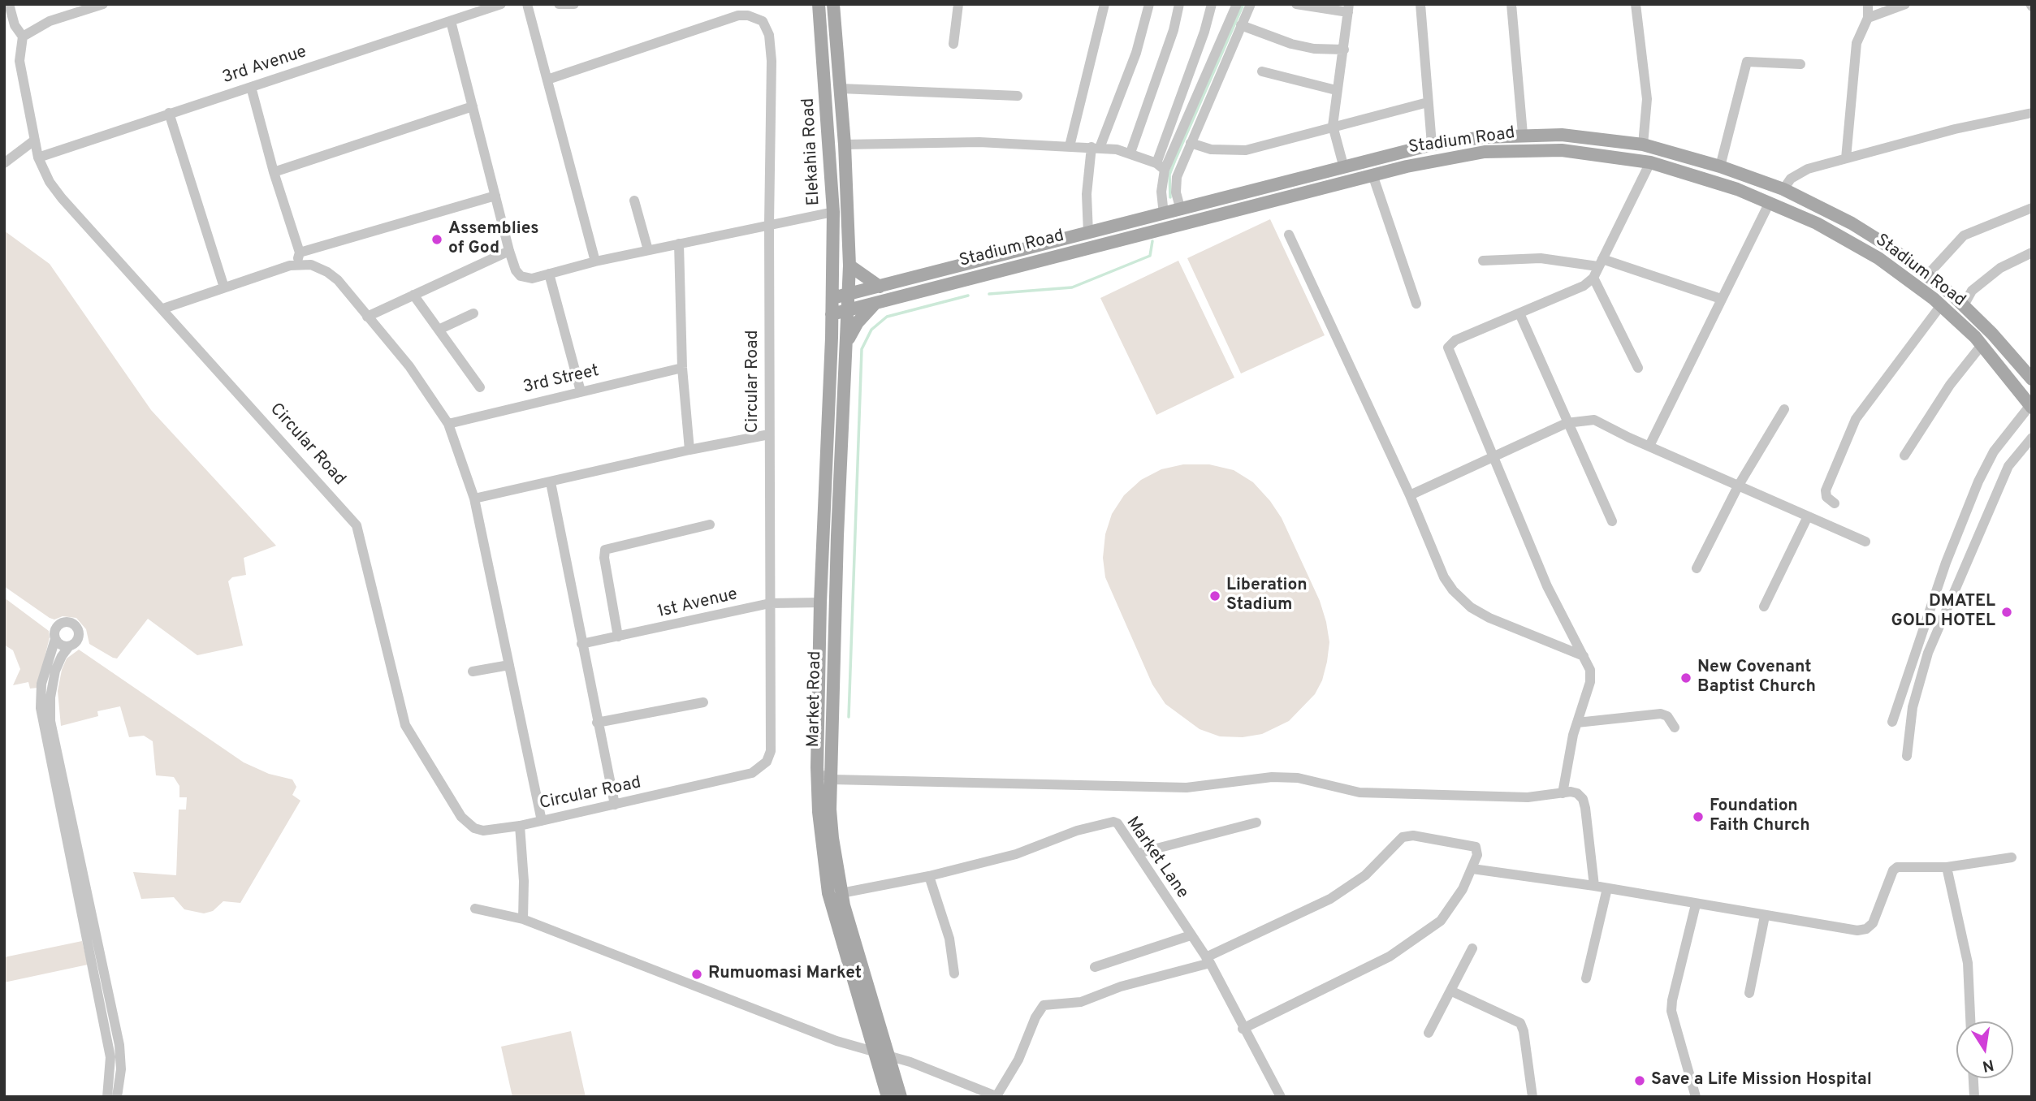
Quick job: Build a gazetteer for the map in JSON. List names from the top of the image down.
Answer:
{
  "streets": {
    "main road": ["Stadium Road", "Elekahia Road", "Market Road"],
    "street": [
      "3rd Avenue",
      "3rd Street",
      "Circular Road",
      "1st Avenue",
      "Market Lane"
    ]
  },
  "crossings": [
    ["3rd Avenue", "Circular Road"],
    ["Stadium Road", "Elekahia Road"],
    ["Stadium Road", "Market Road"],
    ["Elekahia Road", "Market Road"],
    ["Circular Road", "1st Avenue"],
    ["1st Avenue", "Market Road"],
    ["Market Road", "Market Lane"]
  ],
  "places": [
    "Assemblies of God",
    "Liberation Stadium",
    "DMATEL GOLD HOTEL",
    "New Covenant Baptist Church",
    "Foundation Faith Church",
    "Rumuomasi Market",
    "Save a Life Mission Hospital"
  ],
  "north": "bottom"
}
